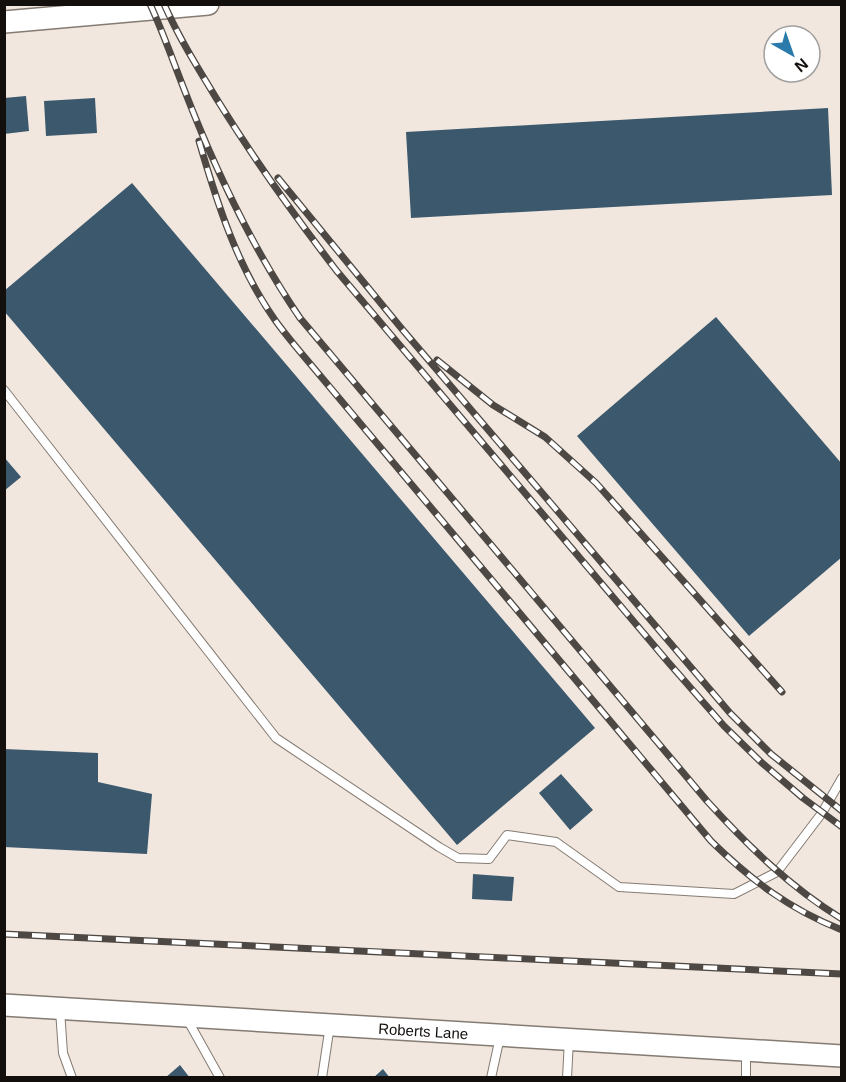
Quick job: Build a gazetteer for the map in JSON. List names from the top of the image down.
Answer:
{
  "streets": {
    "main road": ["Roberts Lane"]
  },
  "north": "bottom right"
}
